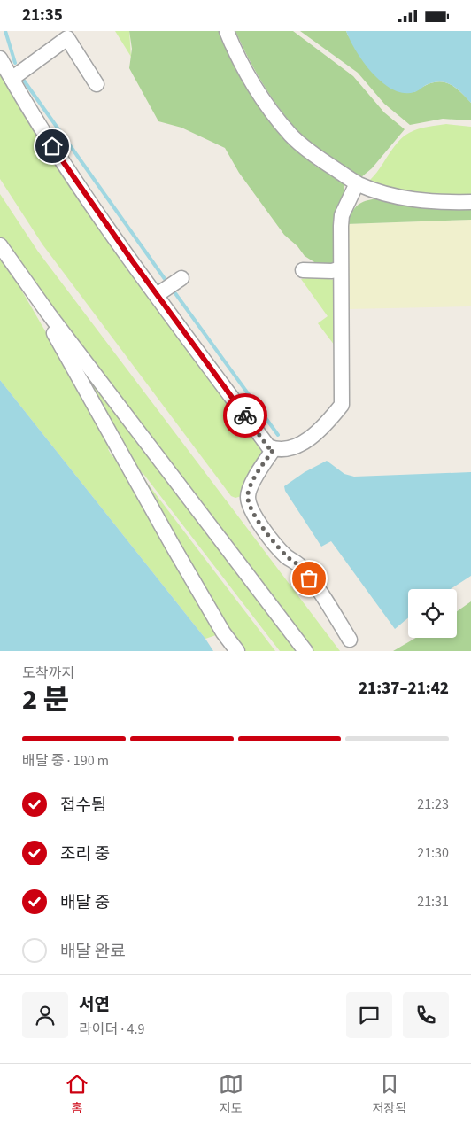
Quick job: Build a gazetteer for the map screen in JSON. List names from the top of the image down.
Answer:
{
  "page": {
    "status": "21:35",
    "heading": ["2 분", "도착까지", "21:37–21:42"],
    "panel": ["서연", "라이더 · 4.9"],
    "bar": "배달 중 · 190 m",
    "list": [
      ["접수됨", "21:23"],
      ["조리 중", "21:30"],
      ["배달 중", "21:31"],
      "배달 완료"
    ],
    "tabs": ["홈", "지도", "저장됨"]
  }
}
